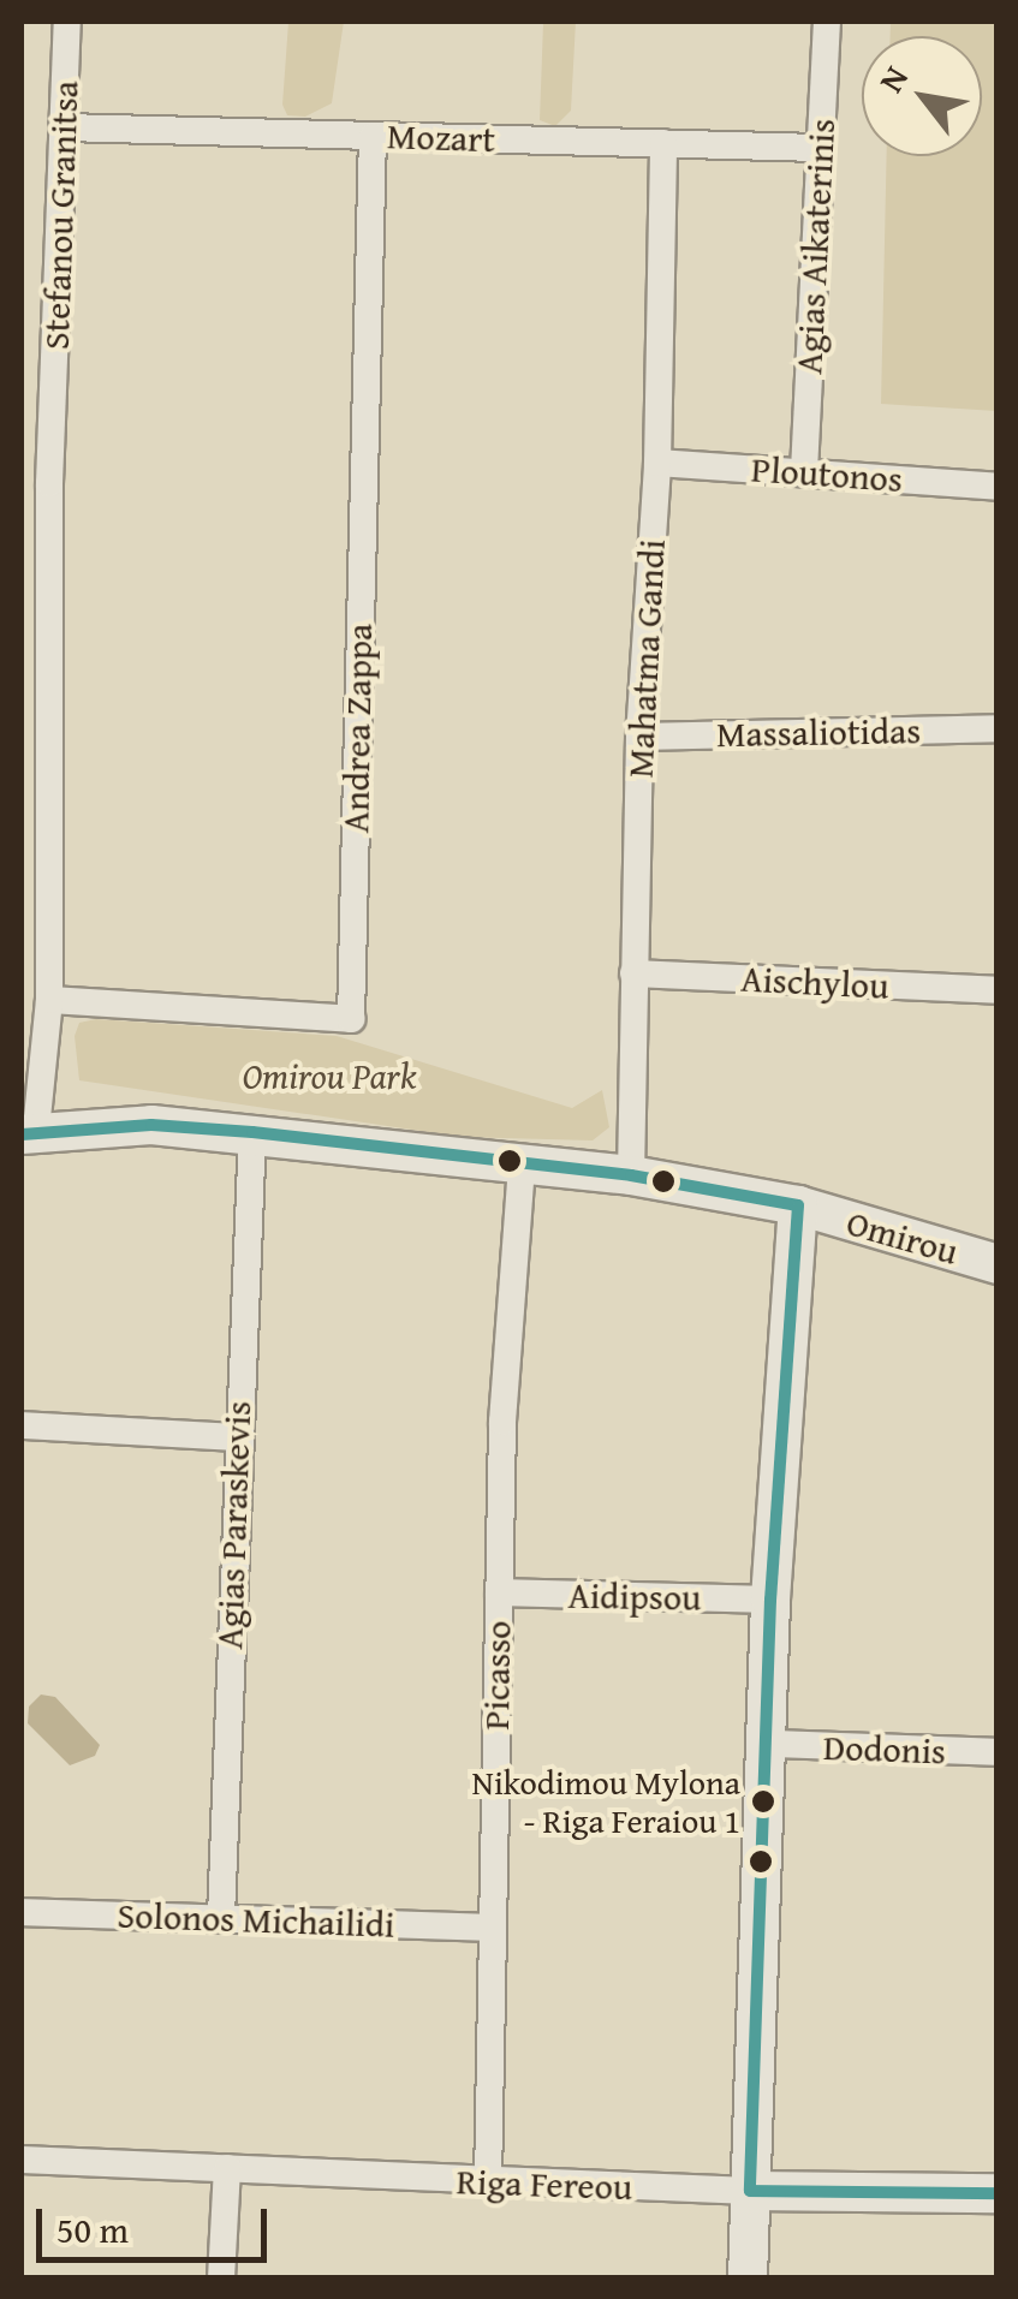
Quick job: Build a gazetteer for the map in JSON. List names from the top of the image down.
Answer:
{
  "streets": {
    "street": [
      "Mozart",
      "Stefanou Granitsa",
      "Agias Aikaterinis",
      "Ploutonos",
      "Mahatma Gandi",
      "Andrea Zappa",
      "Massaliotidas",
      "Aischylou",
      "Omirou",
      "Agias Paraskevis",
      "Aidipsou",
      "Picasso",
      "Dodonis",
      "Solonos Michailidi",
      "Riga Fereou"
    ]
  },
  "crossings": [
    ["Mozart", "Stefanou Granitsa"],
    ["Mozart", "Agias Aikaterinis"],
    ["Mozart", "Mahatma Gandi"],
    ["Mozart", "Andrea Zappa"],
    ["Stefanou Granitsa", "Andrea Zappa"],
    ["Stefanou Granitsa", "Omirou"],
    ["Agias Aikaterinis", "Ploutonos"],
    ["Ploutonos", "Mahatma Gandi"],
    ["Mahatma Gandi", "Massaliotidas"],
    ["Mahatma Gandi", "Aischylou"],
    ["Mahatma Gandi", "Omirou"],
    ["Omirou", "Agias Paraskevis"],
    ["Omirou", "Picasso"],
    ["Agias Paraskevis", "Solonos Michailidi"],
    ["Aidipsou", "Picasso"],
    ["Picasso", "Solonos Michailidi"],
    ["Picasso", "Riga Fereou"]
  ],
  "parks": ["Omirou Park"],
  "places": ["Nikodimou Mylona - Riga Feraiou 1"],
  "scale_bar": "50 m",
  "north": "top left"
}
